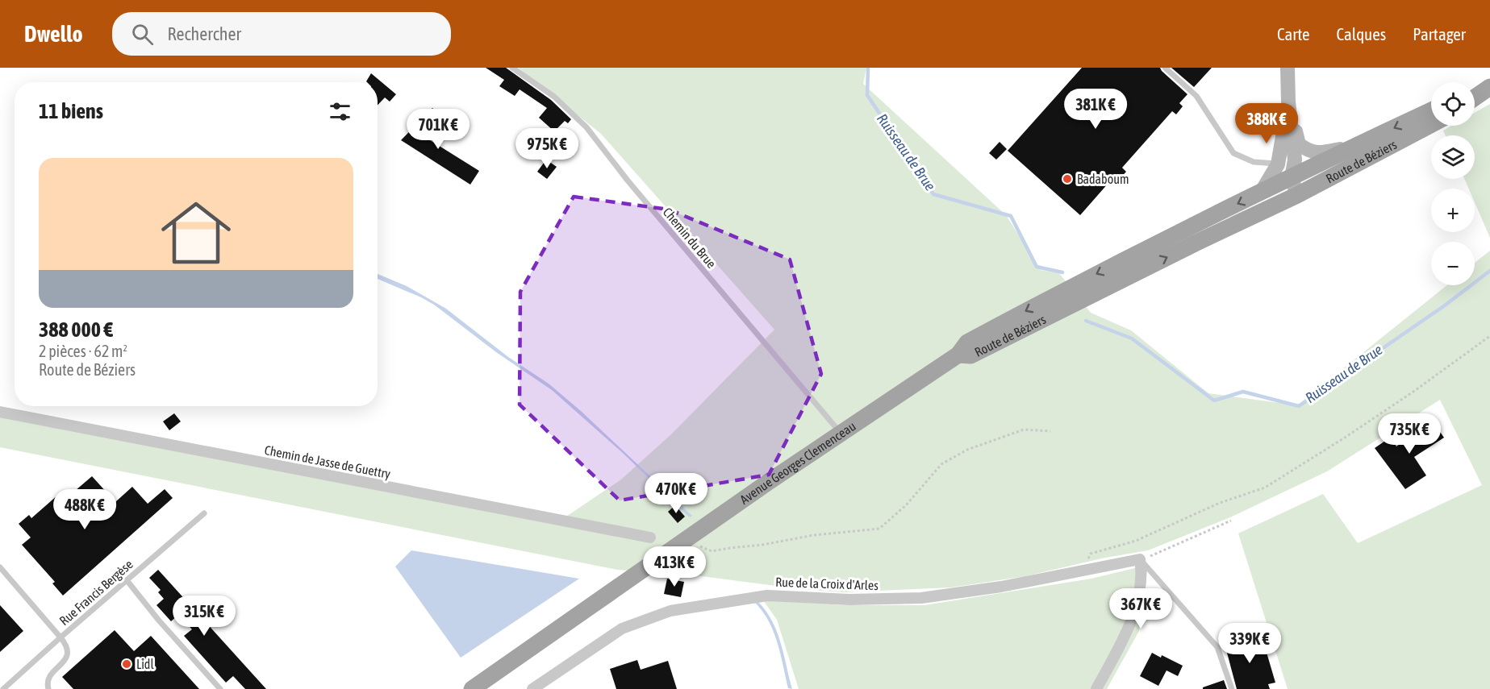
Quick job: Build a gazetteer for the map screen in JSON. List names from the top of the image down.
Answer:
{
  "streets": {
    "main road": ["Route de Béziers", "Avenue Georges Clemenceau"],
    "street": ["Chemin de Jasse de Guettry", "Rue de la Croix d'Arles"],
    "lane": ["Chemin du Brue", "Rue Francis Bergèse"]
  },
  "crossings": [
    ["Route de Béziers", "Avenue Georges Clemenceau"],
    ["Chemin du Brue", "Avenue Georges Clemenceau"]
  ],
  "water": ["Ruisseau de Brue"],
  "places": ["Badaboum", "Lidl"],
  "page": {
    "header": "Dwello",
    "search": "Rechercher",
    "nav": ["Carte", "Calques", "Partager"],
    "map_buttons": ["+", "−"],
    "heading": "11 biens",
    "price": [
      "381K €",
      "388K €",
      "701K €",
      "975K €",
      "735K €",
      "470K €",
      "488K €",
      "413K €",
      "367K €",
      "315K €",
      "339K €"
    ],
    "list": [
      {
        "name": "388 000 €",
        "note": "2 pièces · 62 m² · Route de Béziers"
      }
    ]
  }
}
